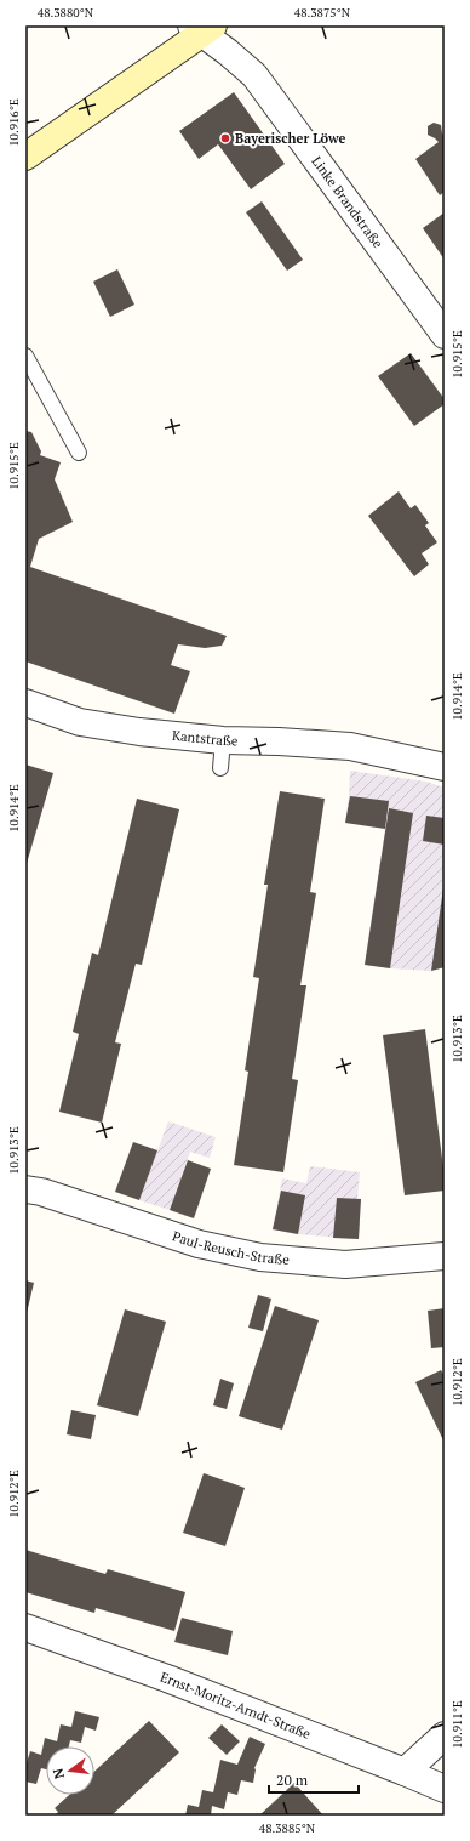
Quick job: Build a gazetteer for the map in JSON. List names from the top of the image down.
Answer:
{
  "streets": {
    "street": [
      "Linke Brandstraße",
      "Kantstraße",
      "Paul-Reusch-Straße",
      "Ernst-Moritz-Arndt-Straße"
    ]
  },
  "places": ["Bayerischer Löwe"],
  "scale_bar": "20 m",
  "north": "left",
  "coordinates": [
    "48.3880°N",
    "48.3875°N",
    "10.916°E",
    "10.915°E",
    "10.914°E",
    "10.913°E",
    "10.912°E",
    "10.911°E",
    "48.3885°N"
  ]
}
